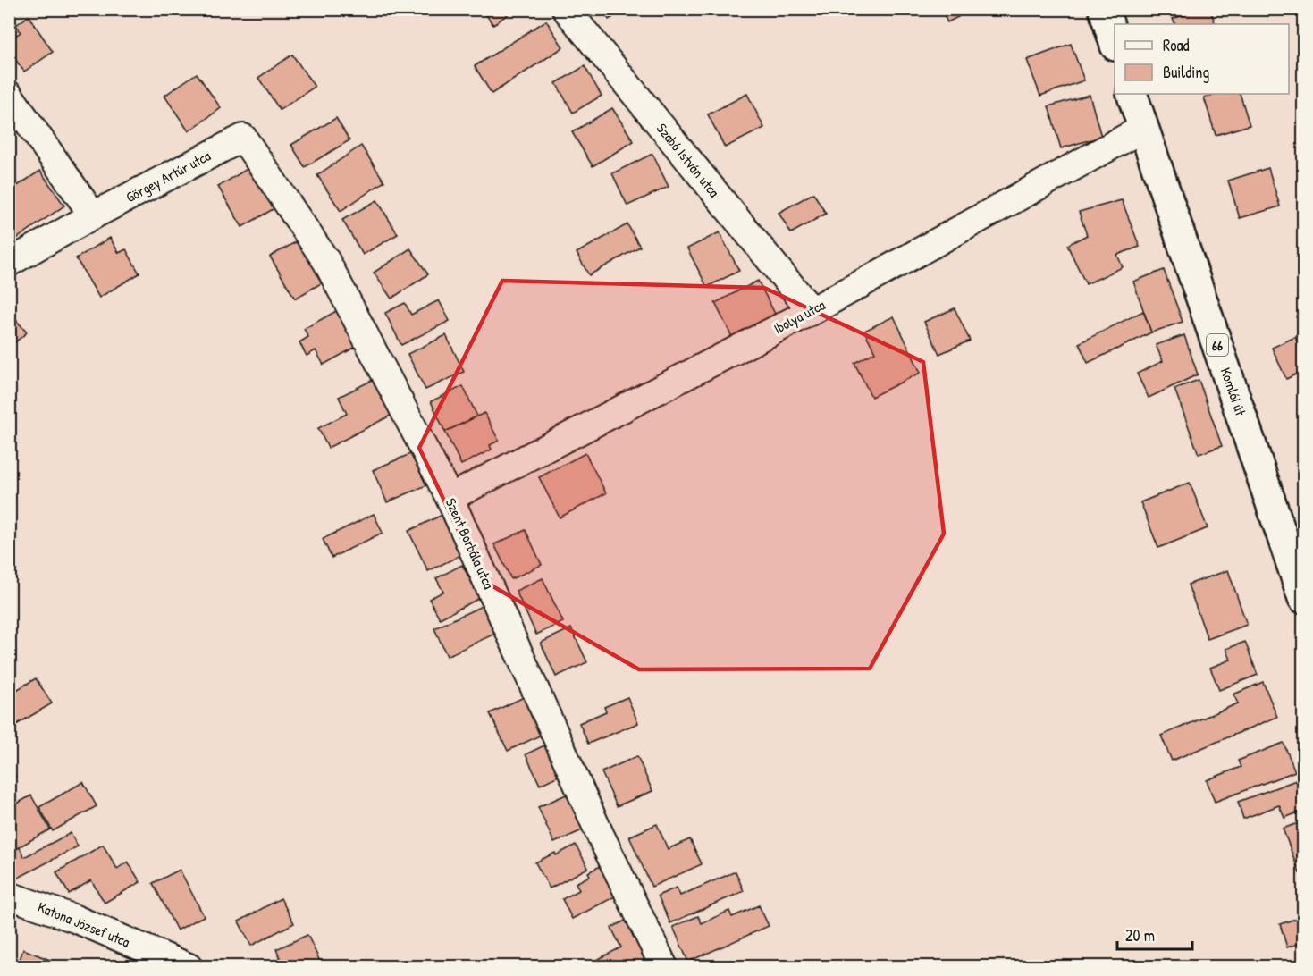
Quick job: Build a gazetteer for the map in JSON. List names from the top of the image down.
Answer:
{
  "streets": {
    "main road": ["66", "Komlói út"],
    "street": [
      "Szabó István utca",
      "Görgey Artúr utca",
      "Ibolya utca",
      "Szent Borbála utca",
      "Katona József utca"
    ]
  },
  "crossings": [
    ["Szabó István utca", "Ibolya utca"],
    ["Görgey Artúr utca", "Szent Borbála utca"],
    ["Ibolya utca", "Komlói út"],
    ["Ibolya utca", "Szent Borbála utca"]
  ],
  "legend": ["Road", "Building"],
  "scale_bar": "20 m"
}
